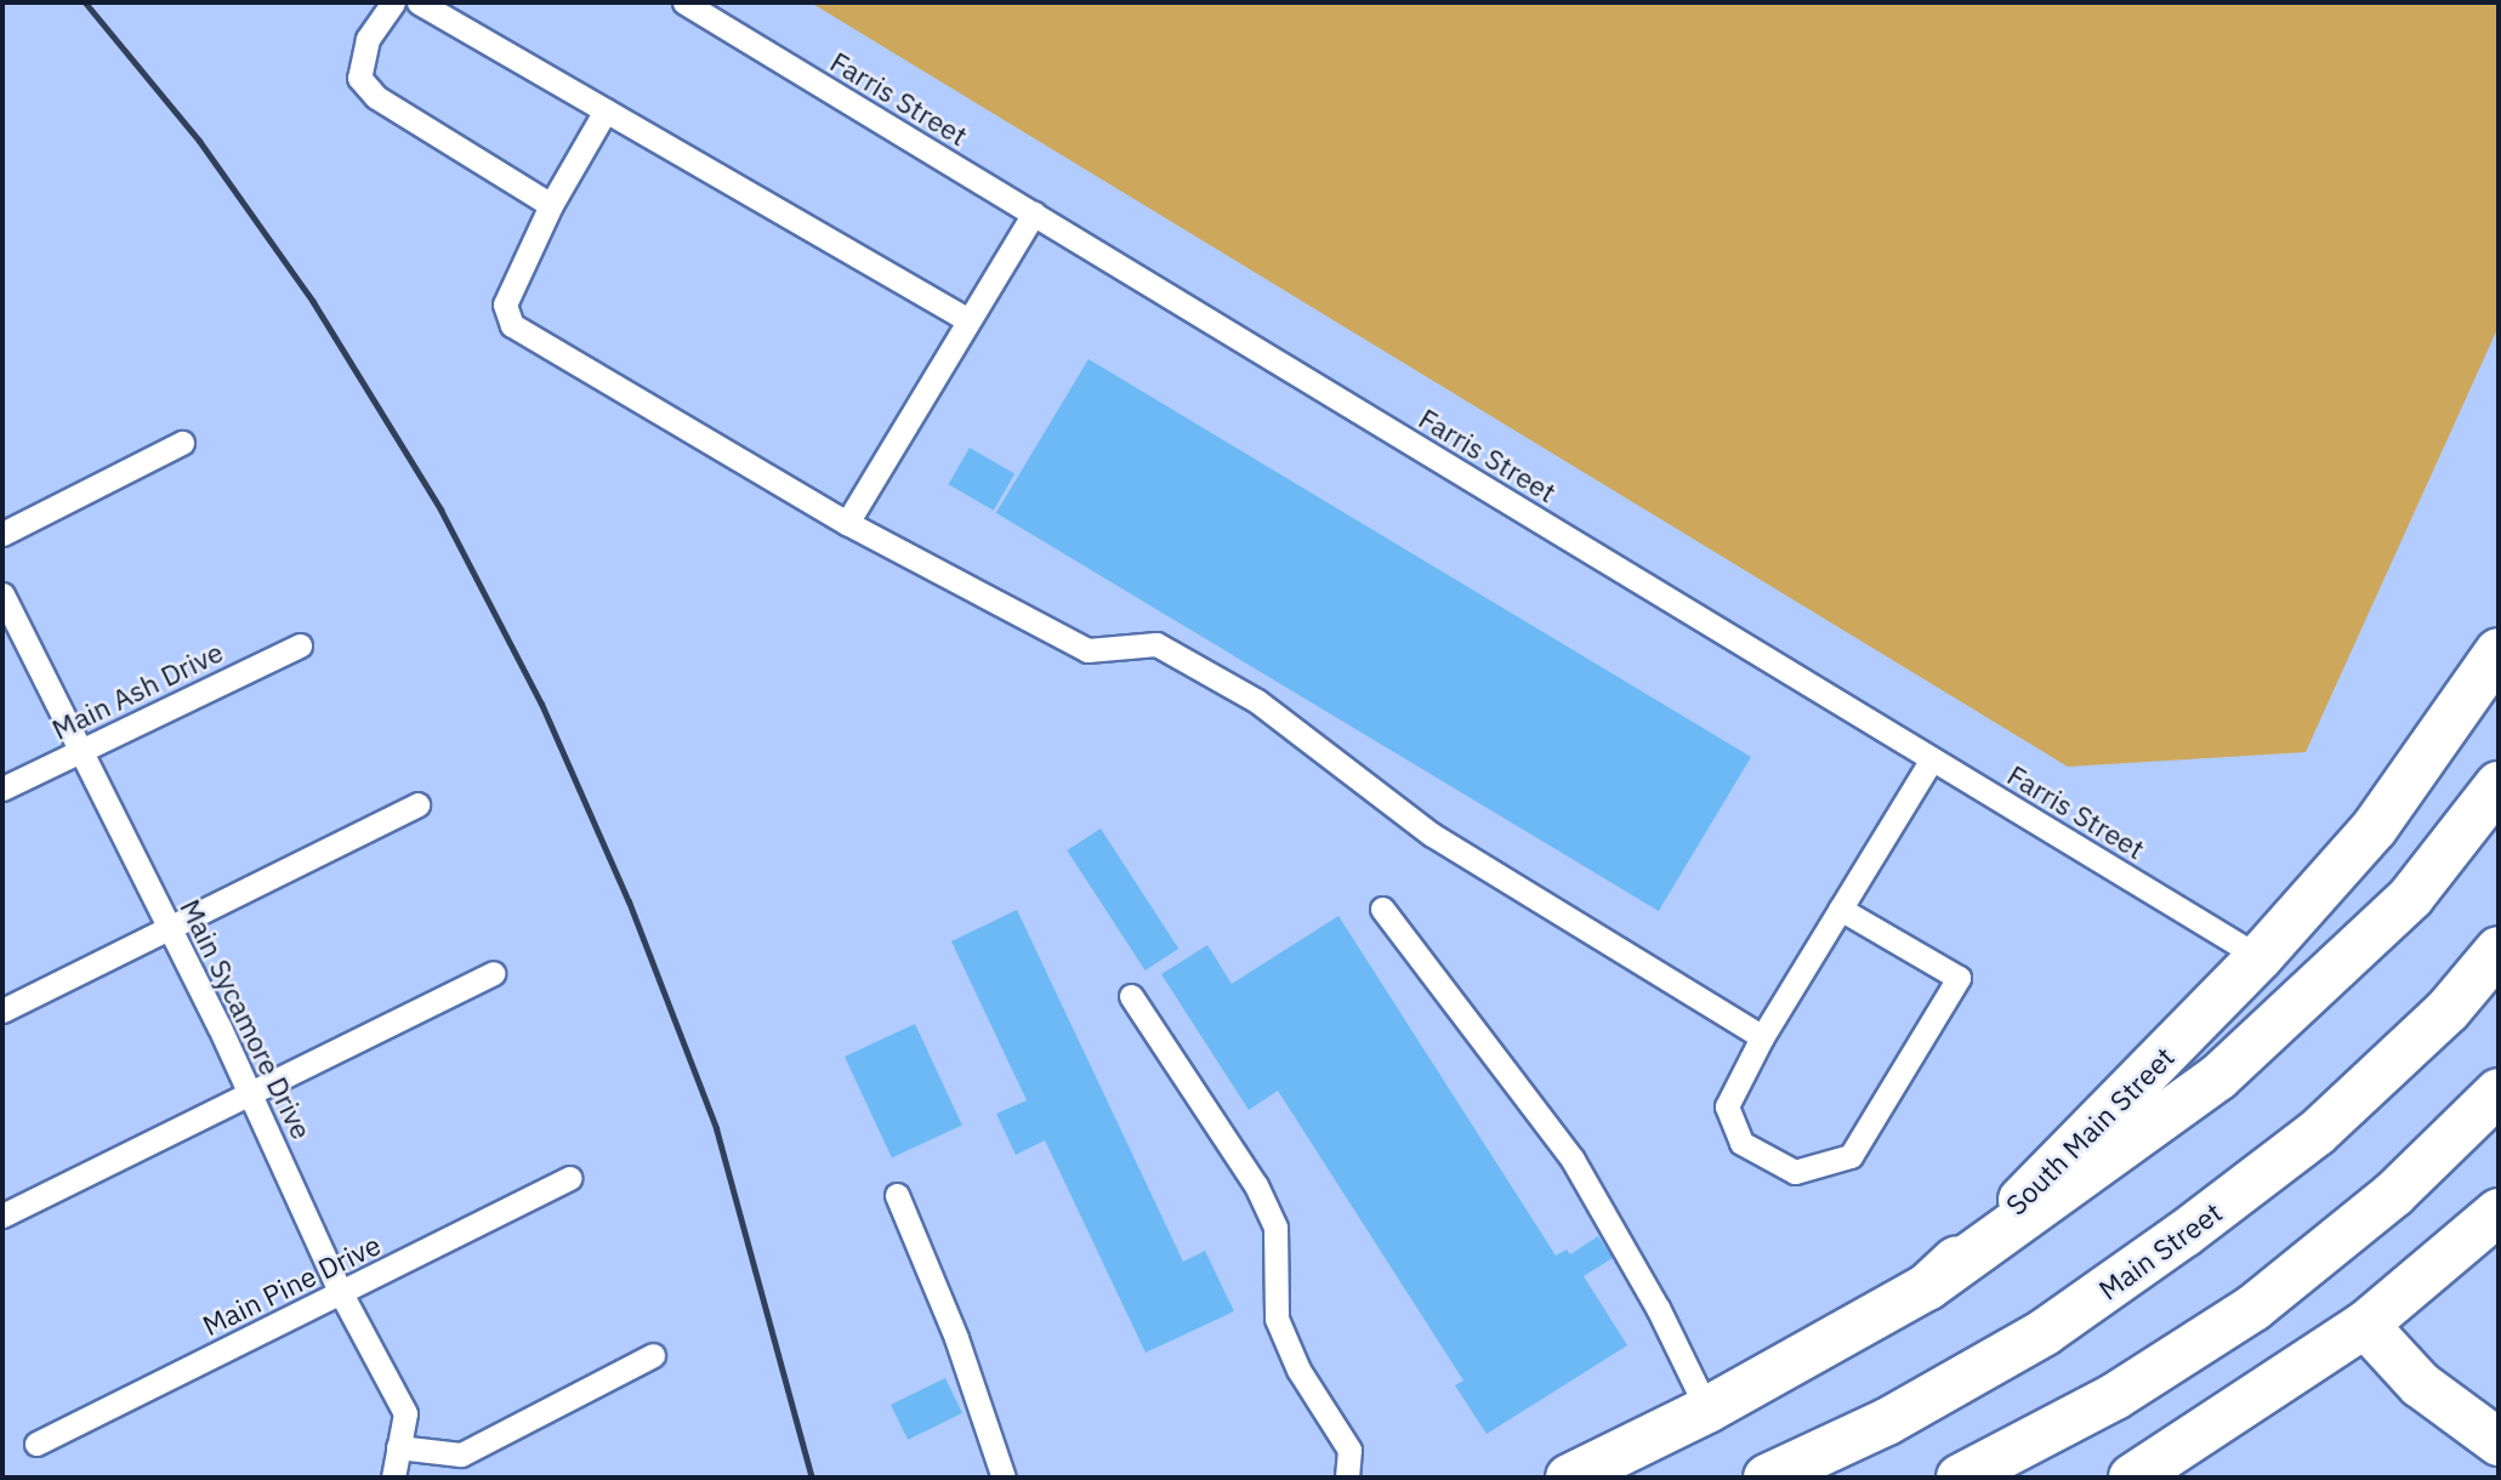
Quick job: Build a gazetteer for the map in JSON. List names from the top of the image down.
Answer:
{
  "streets": {
    "main road": ["South Main Street", "Main Street"],
    "lane": [
      "Farris Street",
      "Main Ash Drive",
      "Main Sycamore Drive",
      "Main Pine Drive"
    ]
  },
  "crossings": [
    ["Farris Street", "South Main Street"],
    ["Main Ash Drive", "Main Sycamore Drive"],
    ["Main Sycamore Drive", "Main Pine Drive"]
  ]
}
